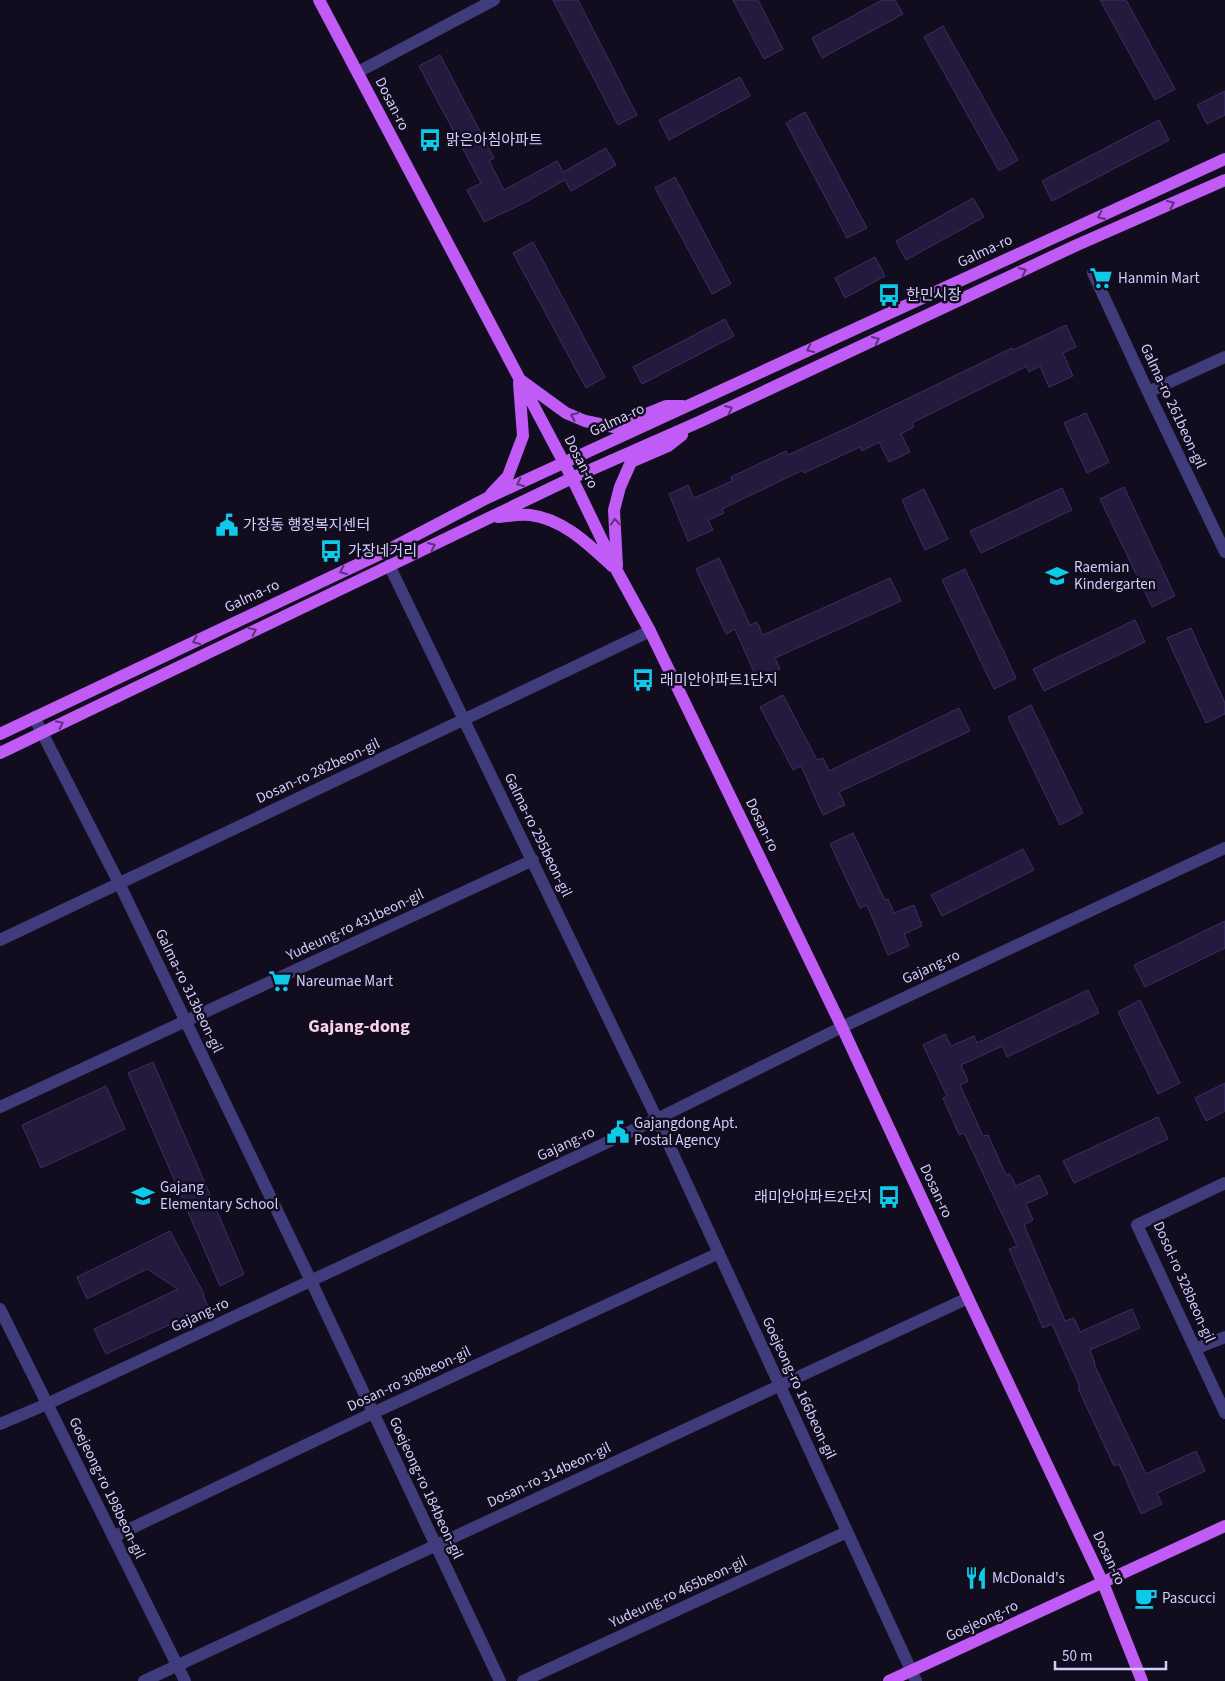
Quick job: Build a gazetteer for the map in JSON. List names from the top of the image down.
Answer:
{
  "streets": {
    "main road": ["Dosan-ro", "Galma-ro", "Goejeong-ro"],
    "street": [
      "Galma-ro 261beon-gil",
      "Dosan-ro 282beon-gil",
      "Galma-ro 295beon-gil",
      "Yudeung-ro 431beon-gil",
      "Gajang-ro",
      "Galma-ro 313beon-gil",
      "Dosol-ro 328beon-gil",
      "Dosan-ro 308beon-gil",
      "Goejeong-ro 166beon-gil",
      "Dosan-ro 314beon-gil",
      "Goejeong-ro 198beon-gil",
      "Goejeong-ro 184beon-gil",
      "Yudeung-ro 465beon-gil"
    ]
  },
  "crossings": [
    ["Dosan-ro", "Galma-ro"],
    ["Dosan-ro", "Dosan-ro 282beon-gil"],
    ["Dosan-ro", "Gajang-ro"],
    ["Dosan-ro", "Dosan-ro 314beon-gil"],
    ["Dosan-ro", "Goejeong-ro"],
    ["Galma-ro", "Galma-ro 295beon-gil"],
    ["Galma-ro", "Galma-ro 313beon-gil"],
    ["Dosan-ro 282beon-gil", "Galma-ro 295beon-gil"],
    ["Dosan-ro 282beon-gil", "Galma-ro 313beon-gil"],
    ["Galma-ro 295beon-gil", "Yudeung-ro 431beon-gil"],
    ["Galma-ro 295beon-gil", "Gajang-ro"],
    ["Galma-ro 295beon-gil", "Goejeong-ro 166beon-gil"],
    ["Yudeung-ro 431beon-gil", "Galma-ro 313beon-gil"],
    ["Gajang-ro", "Galma-ro 313beon-gil"],
    ["Gajang-ro", "Goejeong-ro 166beon-gil"],
    ["Gajang-ro", "Goejeong-ro 198beon-gil"],
    ["Gajang-ro", "Goejeong-ro 184beon-gil"],
    ["Galma-ro 313beon-gil", "Goejeong-ro 184beon-gil"],
    ["Dosan-ro 308beon-gil", "Goejeong-ro 166beon-gil"],
    ["Dosan-ro 308beon-gil", "Goejeong-ro 198beon-gil"],
    ["Dosan-ro 308beon-gil", "Goejeong-ro 184beon-gil"],
    ["Goejeong-ro 166beon-gil", "Dosan-ro 314beon-gil"],
    ["Goejeong-ro 166beon-gil", "Yudeung-ro 465beon-gil"],
    ["Goejeong-ro 166beon-gil", "Goejeong-ro"],
    ["Dosan-ro 314beon-gil", "Goejeong-ro 198beon-gil"],
    ["Dosan-ro 314beon-gil", "Goejeong-ro 184beon-gil"]
  ],
  "districts": ["Gajang-dong"],
  "places": {
    "bus stop": [
      "맑은아침아파트",
      "한민시장",
      "가장네거리",
      "래미안아파트1단지",
      "래미안아파트2단지"
    ],
    "supermarket": ["Hanmin Mart", "Nareumae Mart"],
    "public building": ["가장동 행정복지센터", "Gajangdong Apt. Postal Agency"],
    "school or university": ["Raemian Kindergarten", "Gajang Elementary School"],
    "restaurant": ["McDonald's"],
    "cafe": ["Pascucci"]
  },
  "scale_bar": "50 m"
}
